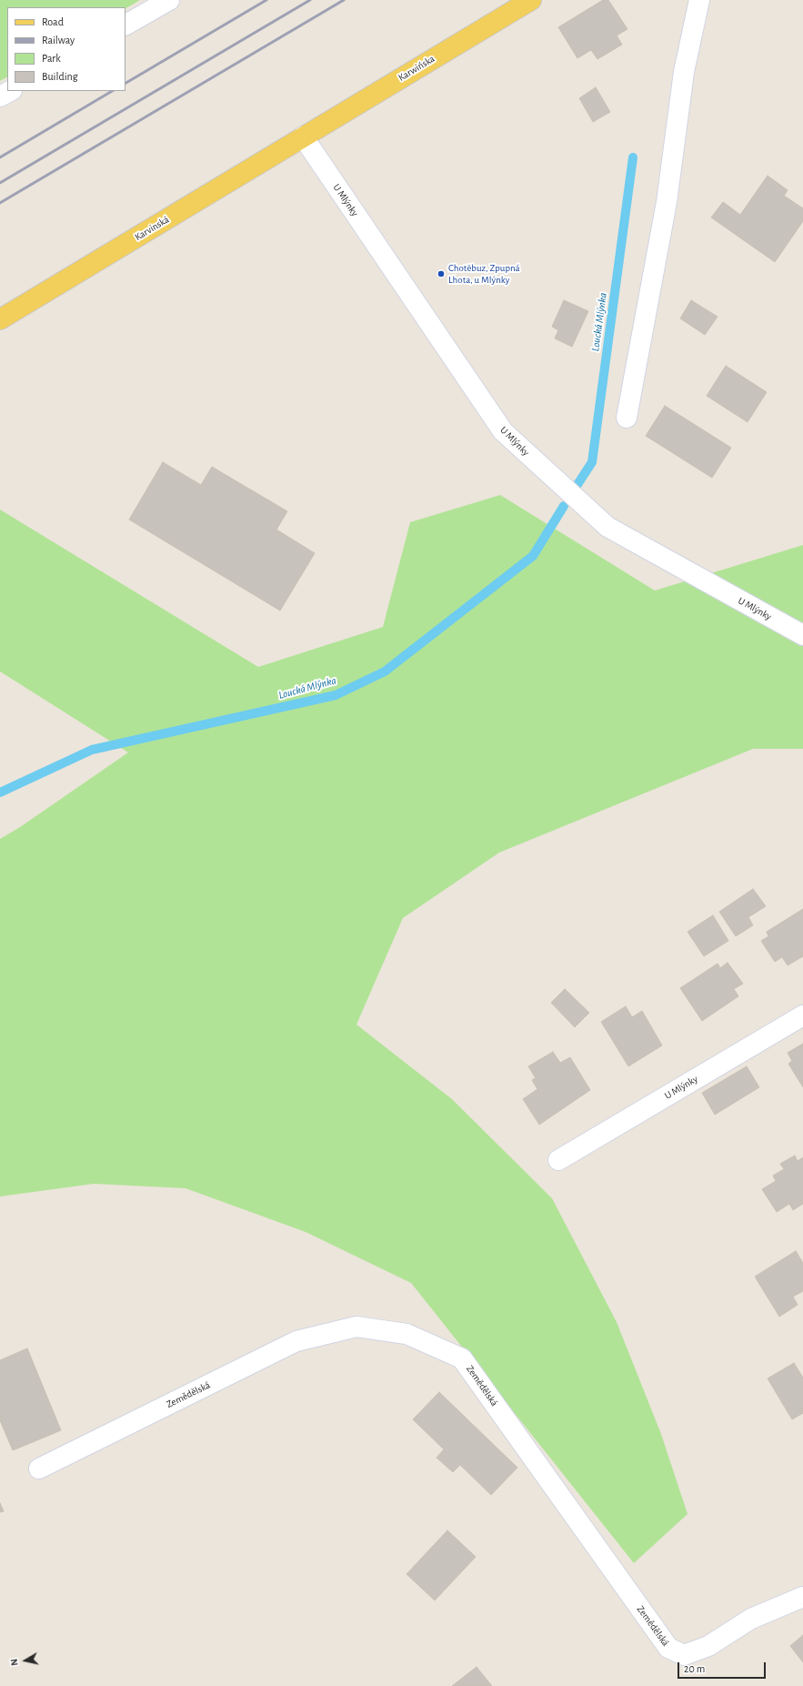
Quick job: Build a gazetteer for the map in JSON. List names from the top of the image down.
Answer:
{
  "streets": {
    "main road": ["Karwińska", "Karvinská"],
    "street": ["U Mlýnky", "Zemědělská"]
  },
  "crossings": [
    ["Karwińska", "U Mlýnky"],
    ["Karwińska", "Karvinská"],
    ["U Mlýnky", "Karvinská"]
  ],
  "water": ["Loucká Mlýnka"],
  "places": ["Chotěbuz, Zpupná Lhota, u Mlýnky"],
  "legend": [
    "Road",
    "Railway",
    "Park",
    "Building"
  ],
  "scale_bar": "20 m",
  "north": "left"
}
